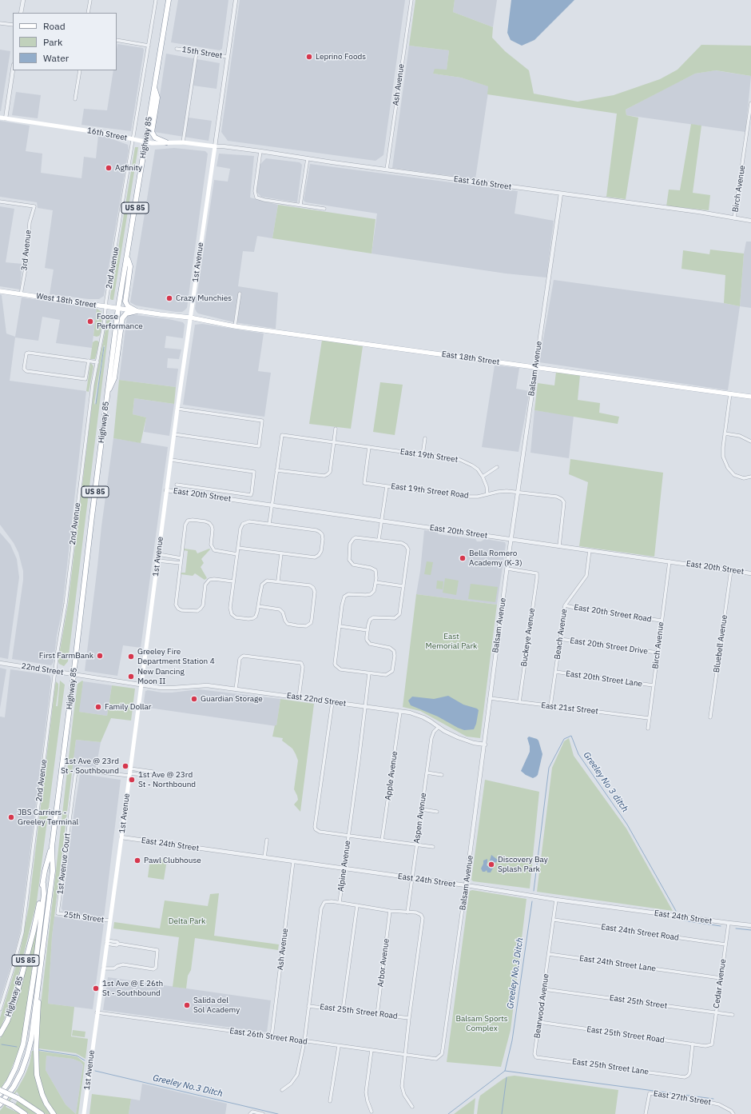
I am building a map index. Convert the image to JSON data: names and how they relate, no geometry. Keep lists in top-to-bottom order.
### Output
{
  "streets": {
    "highway": ["Highway 85", "US 85"],
    "main road": [
      "16th Street",
      "1st Avenue",
      "West 18th Street",
      "East 18th Street"
    ],
    "street": [
      "15th Street",
      "Ash Avenue",
      "East 16th Street",
      "Birch Avenue",
      "3rd Avenue",
      "2nd Avenue",
      "Balsam Avenue",
      "East 19th Street",
      "East 19th Street Road",
      "East 20th Street",
      "East 20th Street Road",
      "Beach Avenue",
      "Buckeye Avenue",
      "Bluebell Avenue",
      "East 20th Street Drive",
      "22nd Street",
      "East 20th Street Lane",
      "East 22nd Street",
      "East 21st Street",
      "Apple Avenue",
      "Aspen Avenue",
      "East 24th Street",
      "1st Avenue Court",
      "Alpine Avenue",
      "25th Street",
      "East 24th Street Road",
      "Arbor Avenue",
      "East 24th Street Lane",
      "Cedar Avenue",
      "East 25th Street",
      "Bearwood Avenue",
      "East 25th Street Road",
      "East 26th Street Road",
      "East 25th Street Lane",
      "East 27th Street"
    ]
  },
  "crossings": [
    ["15th Street", "1st Avenue"],
    ["Ash Avenue", "East 16th Street"],
    ["Ash Avenue", "East 24th Street"],
    ["Ash Avenue", "East 26th Street Road"],
    ["16th Street", "Highway 85"],
    ["16th Street", "East 16th Street"],
    ["16th Street", "1st Avenue"],
    ["16th Street", "2nd Avenue"],
    ["Highway 85", "US 85"],
    ["Highway 85", "West 18th Street"],
    ["Highway 85", "22nd Street"],
    ["East 16th Street", "Birch Avenue"],
    ["East 16th Street", "1st Avenue"],
    ["East 16th Street", "Balsam Avenue"],
    ["Birch Avenue", "East 20th Street"],
    ["Birch Avenue", "East 20th Street Road"],
    ["Birch Avenue", "East 20th Street Drive"],
    ["Birch Avenue", "East 20th Street Lane"],
    ["Birch Avenue", "East 21st Street"],
    ["3rd Avenue", "West 18th Street"],
    ["1st Avenue", "West 18th Street"],
    ["1st Avenue", "East 18th Street"],
    ["1st Avenue", "East 20th Street"],
    ["1st Avenue", "22nd Street"],
    ["1st Avenue", "East 22nd Street"],
    ["1st Avenue", "East 24th Street"],
    ["1st Avenue", "1st Avenue Court"],
    ["1st Avenue", "25th Street"],
    ["1st Avenue", "East 26th Street Road"],
    ["2nd Avenue", "West 18th Street"],
    ["2nd Avenue", "22nd Street"],
    ["West 18th Street", "East 18th Street"],
    ["East 18th Street", "Balsam Avenue"],
    ["Balsam Avenue", "East 19th Street Road"],
    ["Balsam Avenue", "East 20th Street"],
    ["Balsam Avenue", "Buckeye Avenue"],
    ["Balsam Avenue", "East 22nd Street"],
    ["Balsam Avenue", "East 21st Street"],
    ["Balsam Avenue", "East 24th Street"],
    ["Balsam Avenue", "East 26th Street Road"],
    ["East 19th Street", "East 19th Street Road"],
    ["East 20th Street", "Beach Avenue"],
    ["East 20th Street", "Bluebell Avenue"],
    ["East 20th Street Road", "Beach Avenue"],
    ["Beach Avenue", "East 20th Street Drive"],
    ["Beach Avenue", "East 20th Street Lane"],
    ["Beach Avenue", "East 21st Street"],
    ["Buckeye Avenue", "East 21st Street"],
    ["22nd Street", "East 22nd Street"],
    ["East 22nd Street", "Apple Avenue"],
    ["East 22nd Street", "Aspen Avenue"],
    ["East 22nd Street", "Alpine Avenue"],
    ["Aspen Avenue", "East 24th Street"],
    ["East 24th Street", "Alpine Avenue"],
    ["East 24th Street", "Cedar Avenue"],
    ["1st Avenue Court", "25th Street"],
    ["Alpine Avenue", "East 25th Street Road"],
    ["Alpine Avenue", "East 26th Street Road"],
    ["East 24th Street Road", "Cedar Avenue"],
    ["Arbor Avenue", "East 25th Street Road"],
    ["East 24th Street Lane", "Cedar Avenue"],
    ["East 24th Street Lane", "Bearwood Avenue"],
    ["Cedar Avenue", "East 25th Street"],
    ["Cedar Avenue", "East 25th Street Road"],
    ["East 25th Street", "Bearwood Avenue"],
    ["Bearwood Avenue", "East 25th Street Road"],
    ["Bearwood Avenue", "East 25th Street Lane"],
    ["East 25th Street Road", "East 25th Street Lane"]
  ],
  "water": ["Greeley No 3 ditch", "Greeley No.3 Ditch"],
  "parks": ["East Memorial Park", "Delta Park", "Balsam Sports Complex"],
  "places": [
    "Leprino Foods",
    "Agfinity",
    "Crazy Munchies",
    "Foose Performance",
    "Bella Romero Academy (K-3)",
    "First FarmBank",
    "Greeley Fire Department Station 4",
    "New Dancing Moon II",
    "Guardian Storage",
    "Family Dollar",
    "1st Ave @ 23rd St - Southbound",
    "1st Ave @ 23rd St - Northbound",
    "JBS Carriers - Greeley Terminal",
    "Pawl Clubhouse",
    "Discovery Bay Splash Park",
    "1st Ave @ E 26th St - Southbound",
    "Salida del Sol Academy"
  ],
  "legend": ["Road", "Park", "Water"]
}
